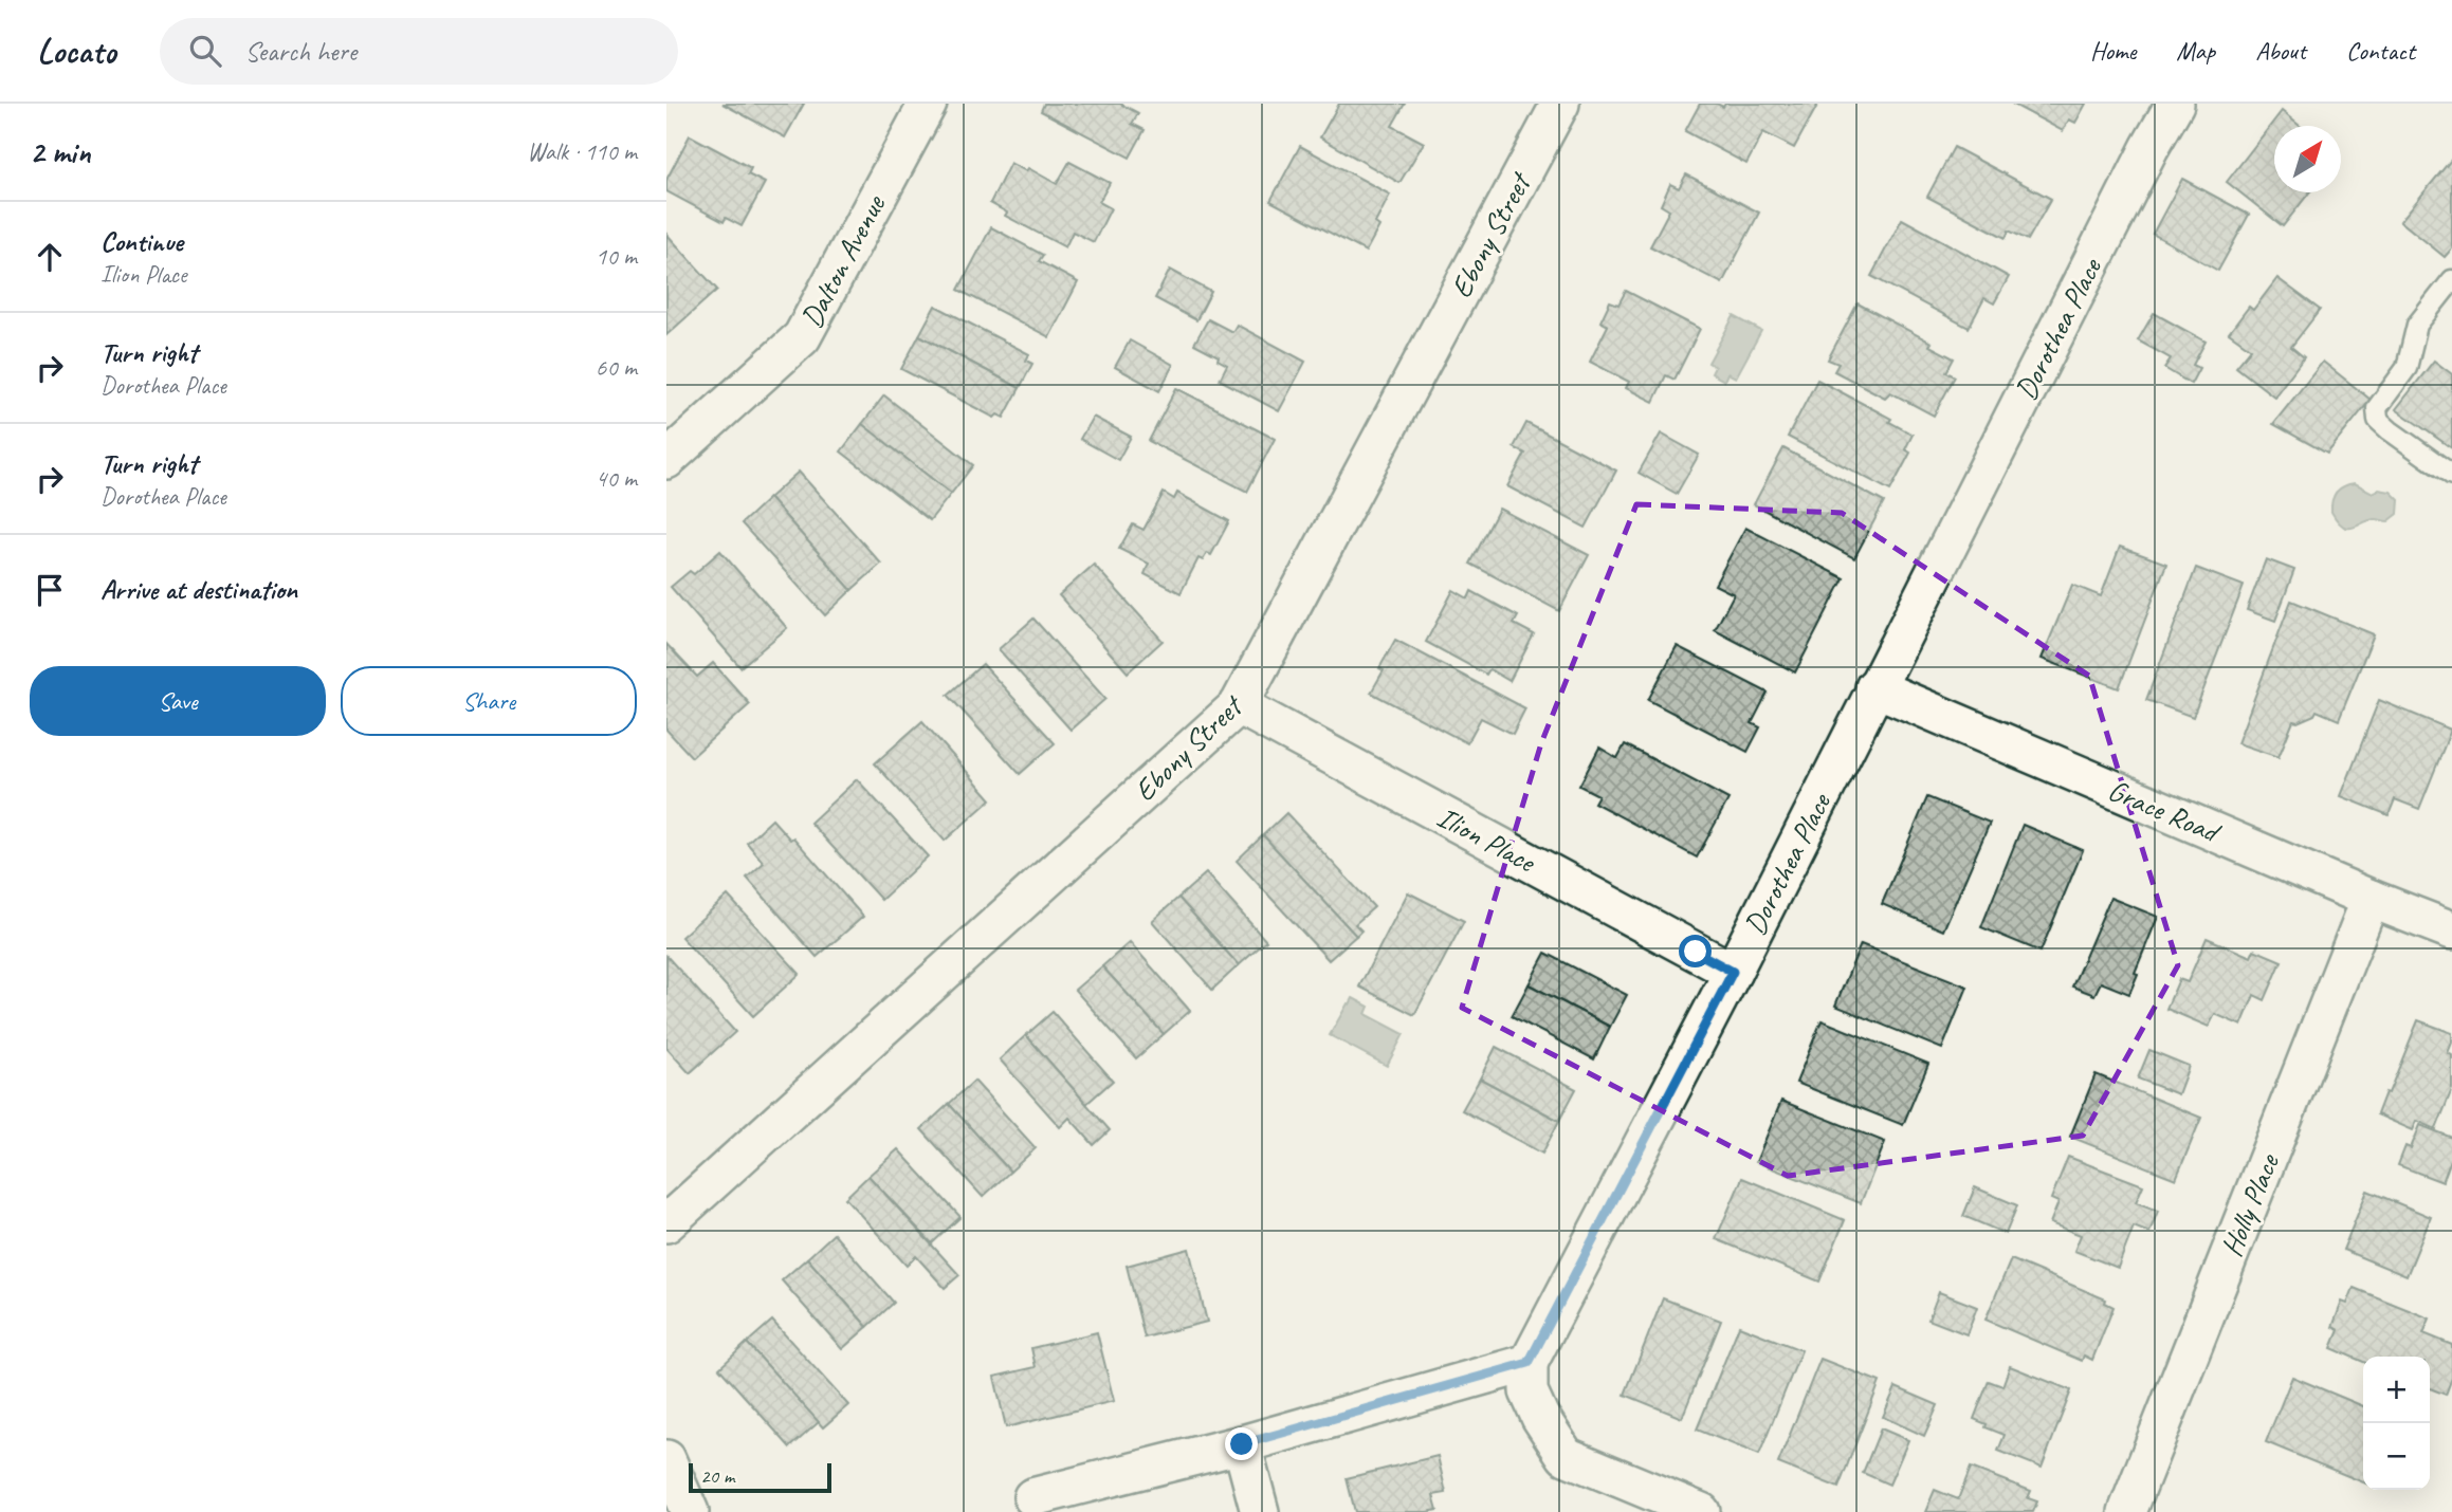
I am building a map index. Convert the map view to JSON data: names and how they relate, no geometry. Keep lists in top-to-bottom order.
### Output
{
  "streets": {
    "street": [
      "Ebony Street",
      "Dalton Avenue",
      "Dorothea Place",
      "Grace Road",
      "Ilion Place",
      "Holly Place"
    ]
  },
  "crossings": [
    ["Ebony Street", "Ilion Place"],
    ["Dorothea Place", "Grace Road"],
    ["Dorothea Place", "Ilion Place"],
    ["Grace Road", "Holly Place"]
  ],
  "scale_bar": "20 m",
  "north": "top right",
  "page": {
    "header": "Locato",
    "search": "Search here",
    "nav": [
      "Home",
      "Map",
      "About",
      "Contact"
    ],
    "heading": ["2 min", "Walk · 110 m"],
    "list": [
      ["Continue", "Ilion Place", "10 m"],
      ["Turn right", "Dorothea Place", "60 m"],
      ["Turn right", "Dorothea Place", "40 m"],
      "Arrive at destination"
    ],
    "buttons": ["Save", "Share"],
    "map_buttons": ["+", "−"],
    "scale": "20 m"
  }
}
